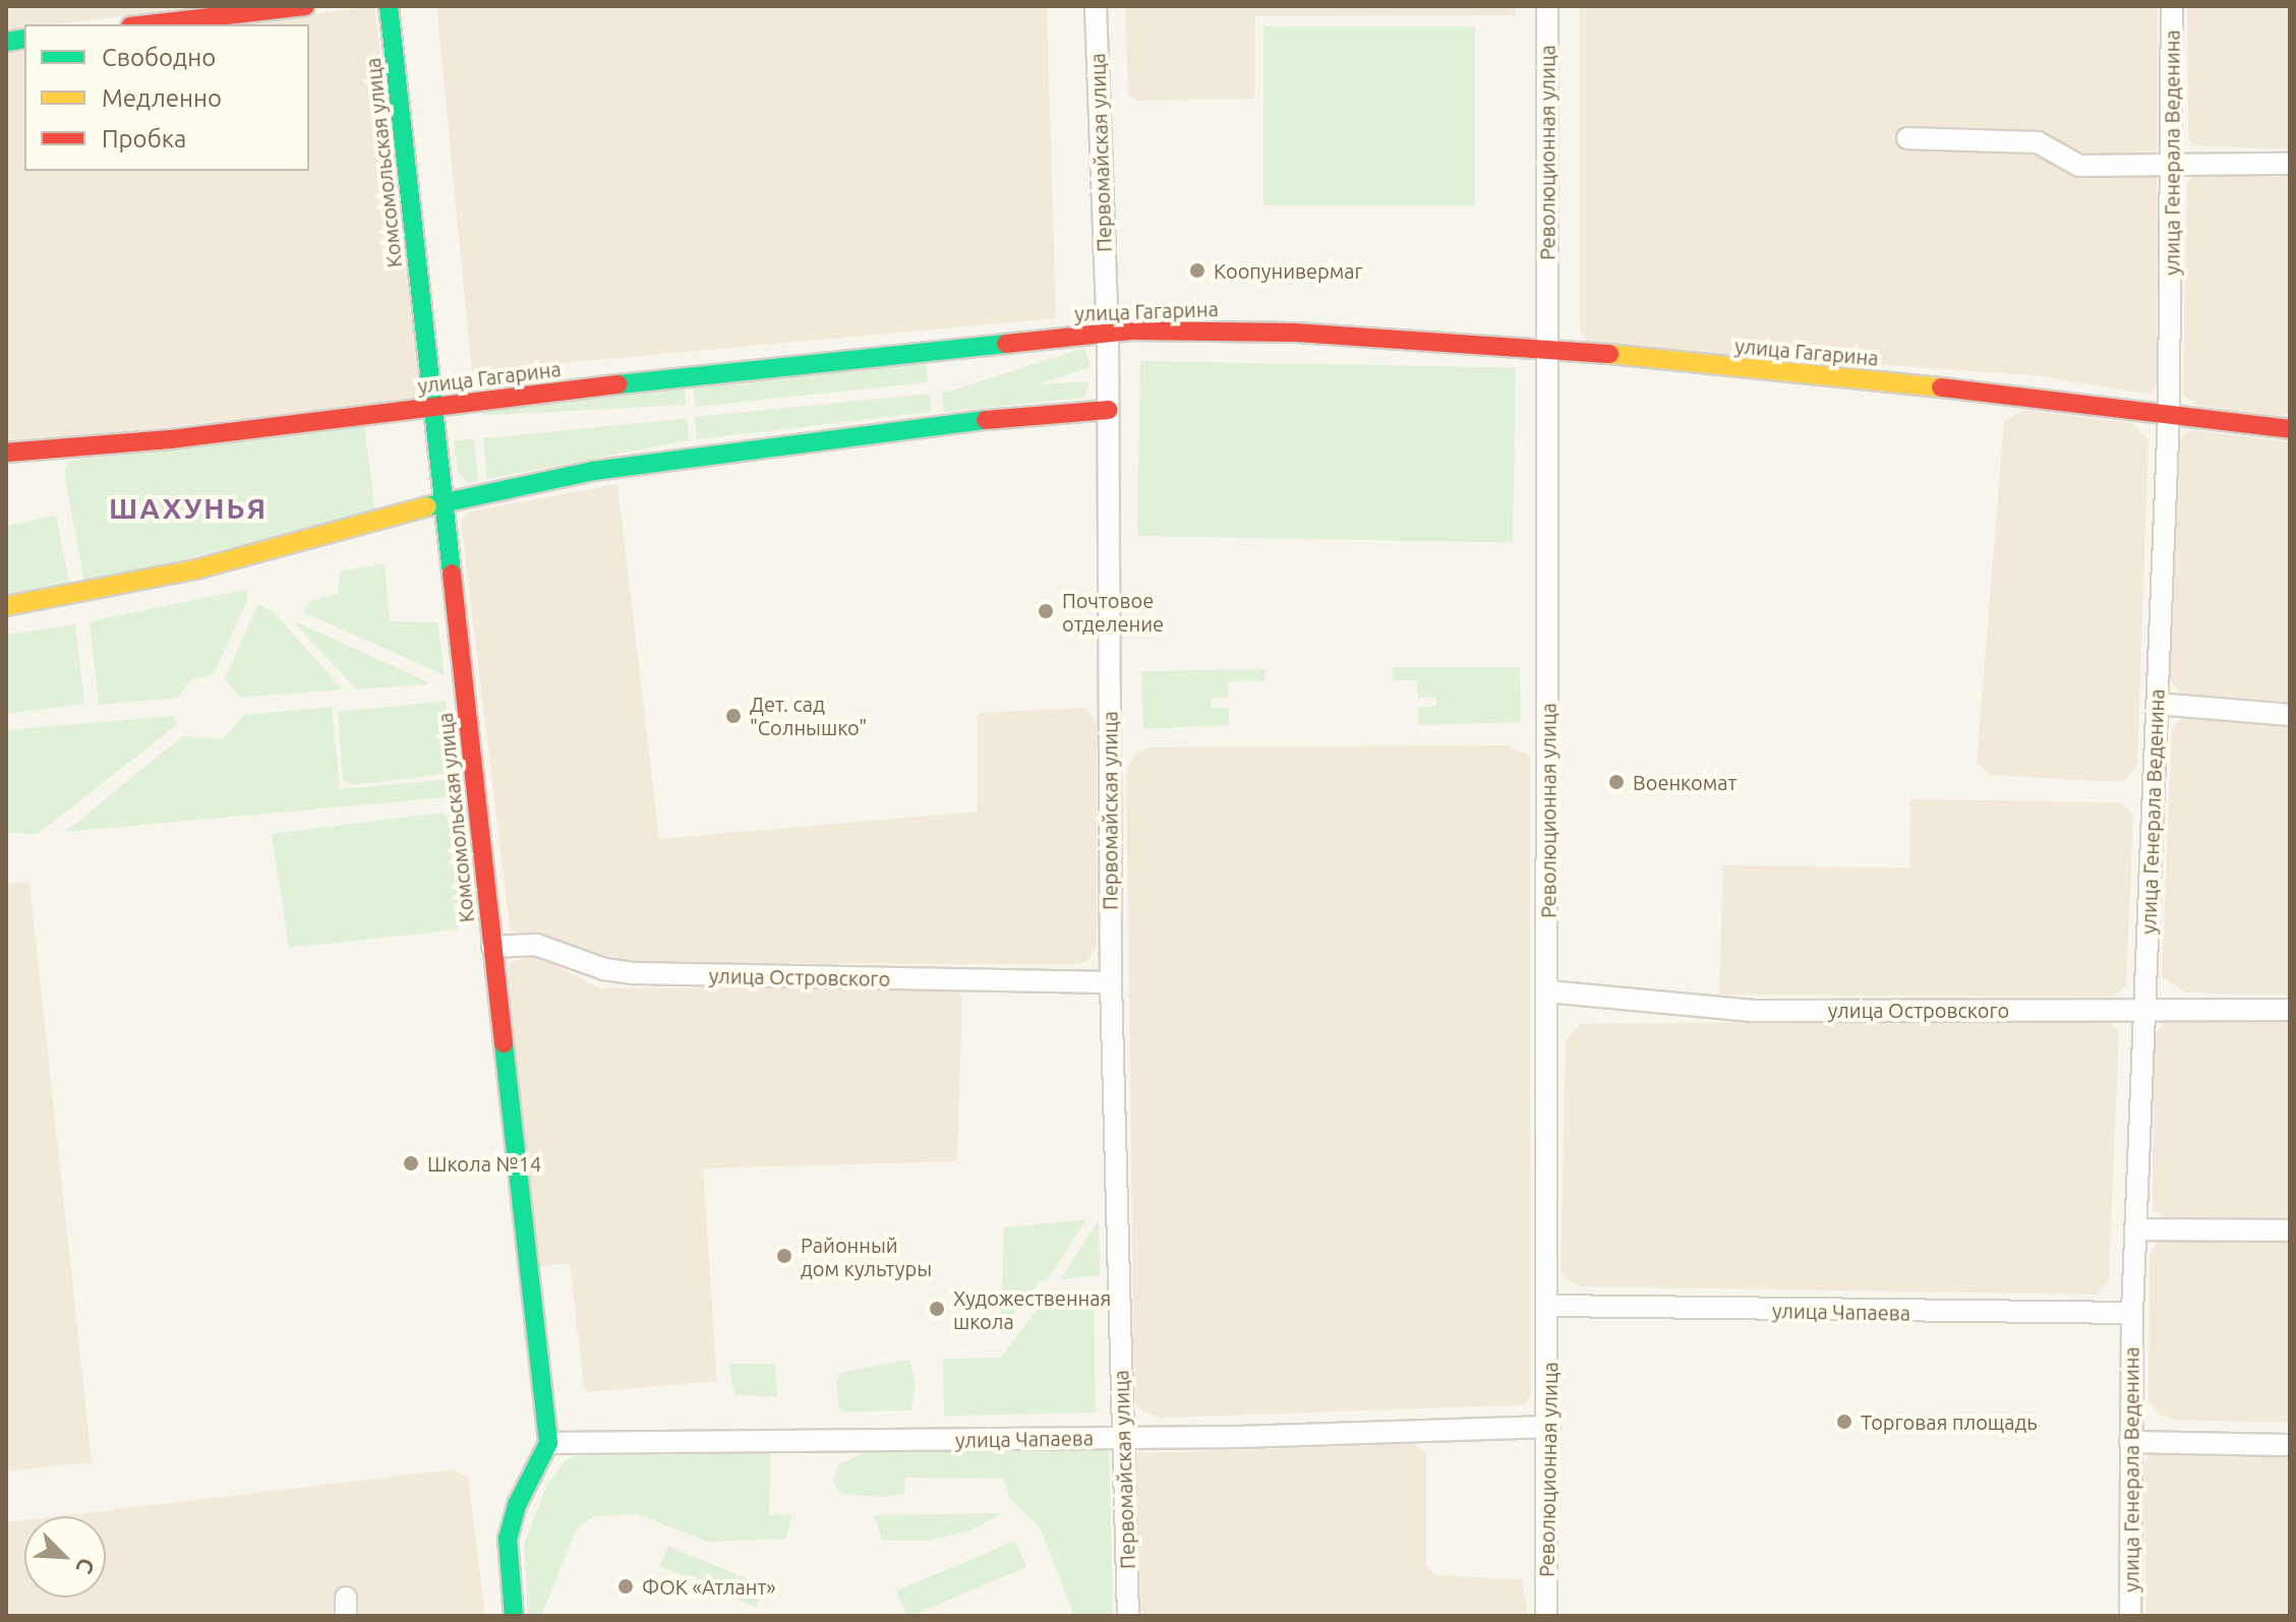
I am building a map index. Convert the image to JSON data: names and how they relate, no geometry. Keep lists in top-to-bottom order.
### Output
{
  "streets": {
    "street": [
      "Первомайская улица",
      "Революционная улица",
      "улица Генерала Веденина",
      "Комсомольская улица",
      "улица Гагарина",
      "улица Островского",
      "улица Чапаева"
    ]
  },
  "crossings": [
    ["Первомайская улица", "улица Гагарина"],
    ["Первомайская улица", "улица Островского"],
    ["Первомайская улица", "улица Чапаева"],
    ["Революционная улица", "улица Гагарина"],
    ["Революционная улица", "улица Островского"],
    ["Революционная улица", "улица Чапаева"],
    ["улица Генерала Веденина", "улица Гагарина"],
    ["улица Генерала Веденина", "улица Островского"],
    ["улица Генерала Веденина", "улица Чапаева"],
    ["Комсомольская улица", "улица Гагарина"],
    ["Комсомольская улица", "улица Островского"],
    ["Комсомольская улица", "улица Чапаева"]
  ],
  "districts": ["ШАХУНЬЯ"],
  "places": [
    "Коопунивермаг",
    "Почтовое отделение",
    "Дет. сад \"Солнышко\"",
    "Военкомат",
    "Школа №14",
    "Районный дом культуры",
    "Художественная школа",
    "Торговая площадь",
    "ФОК «Атлант»"
  ],
  "legend": ["Свободно", "Медленно", "Пробка"],
  "north": "bottom right"
}
